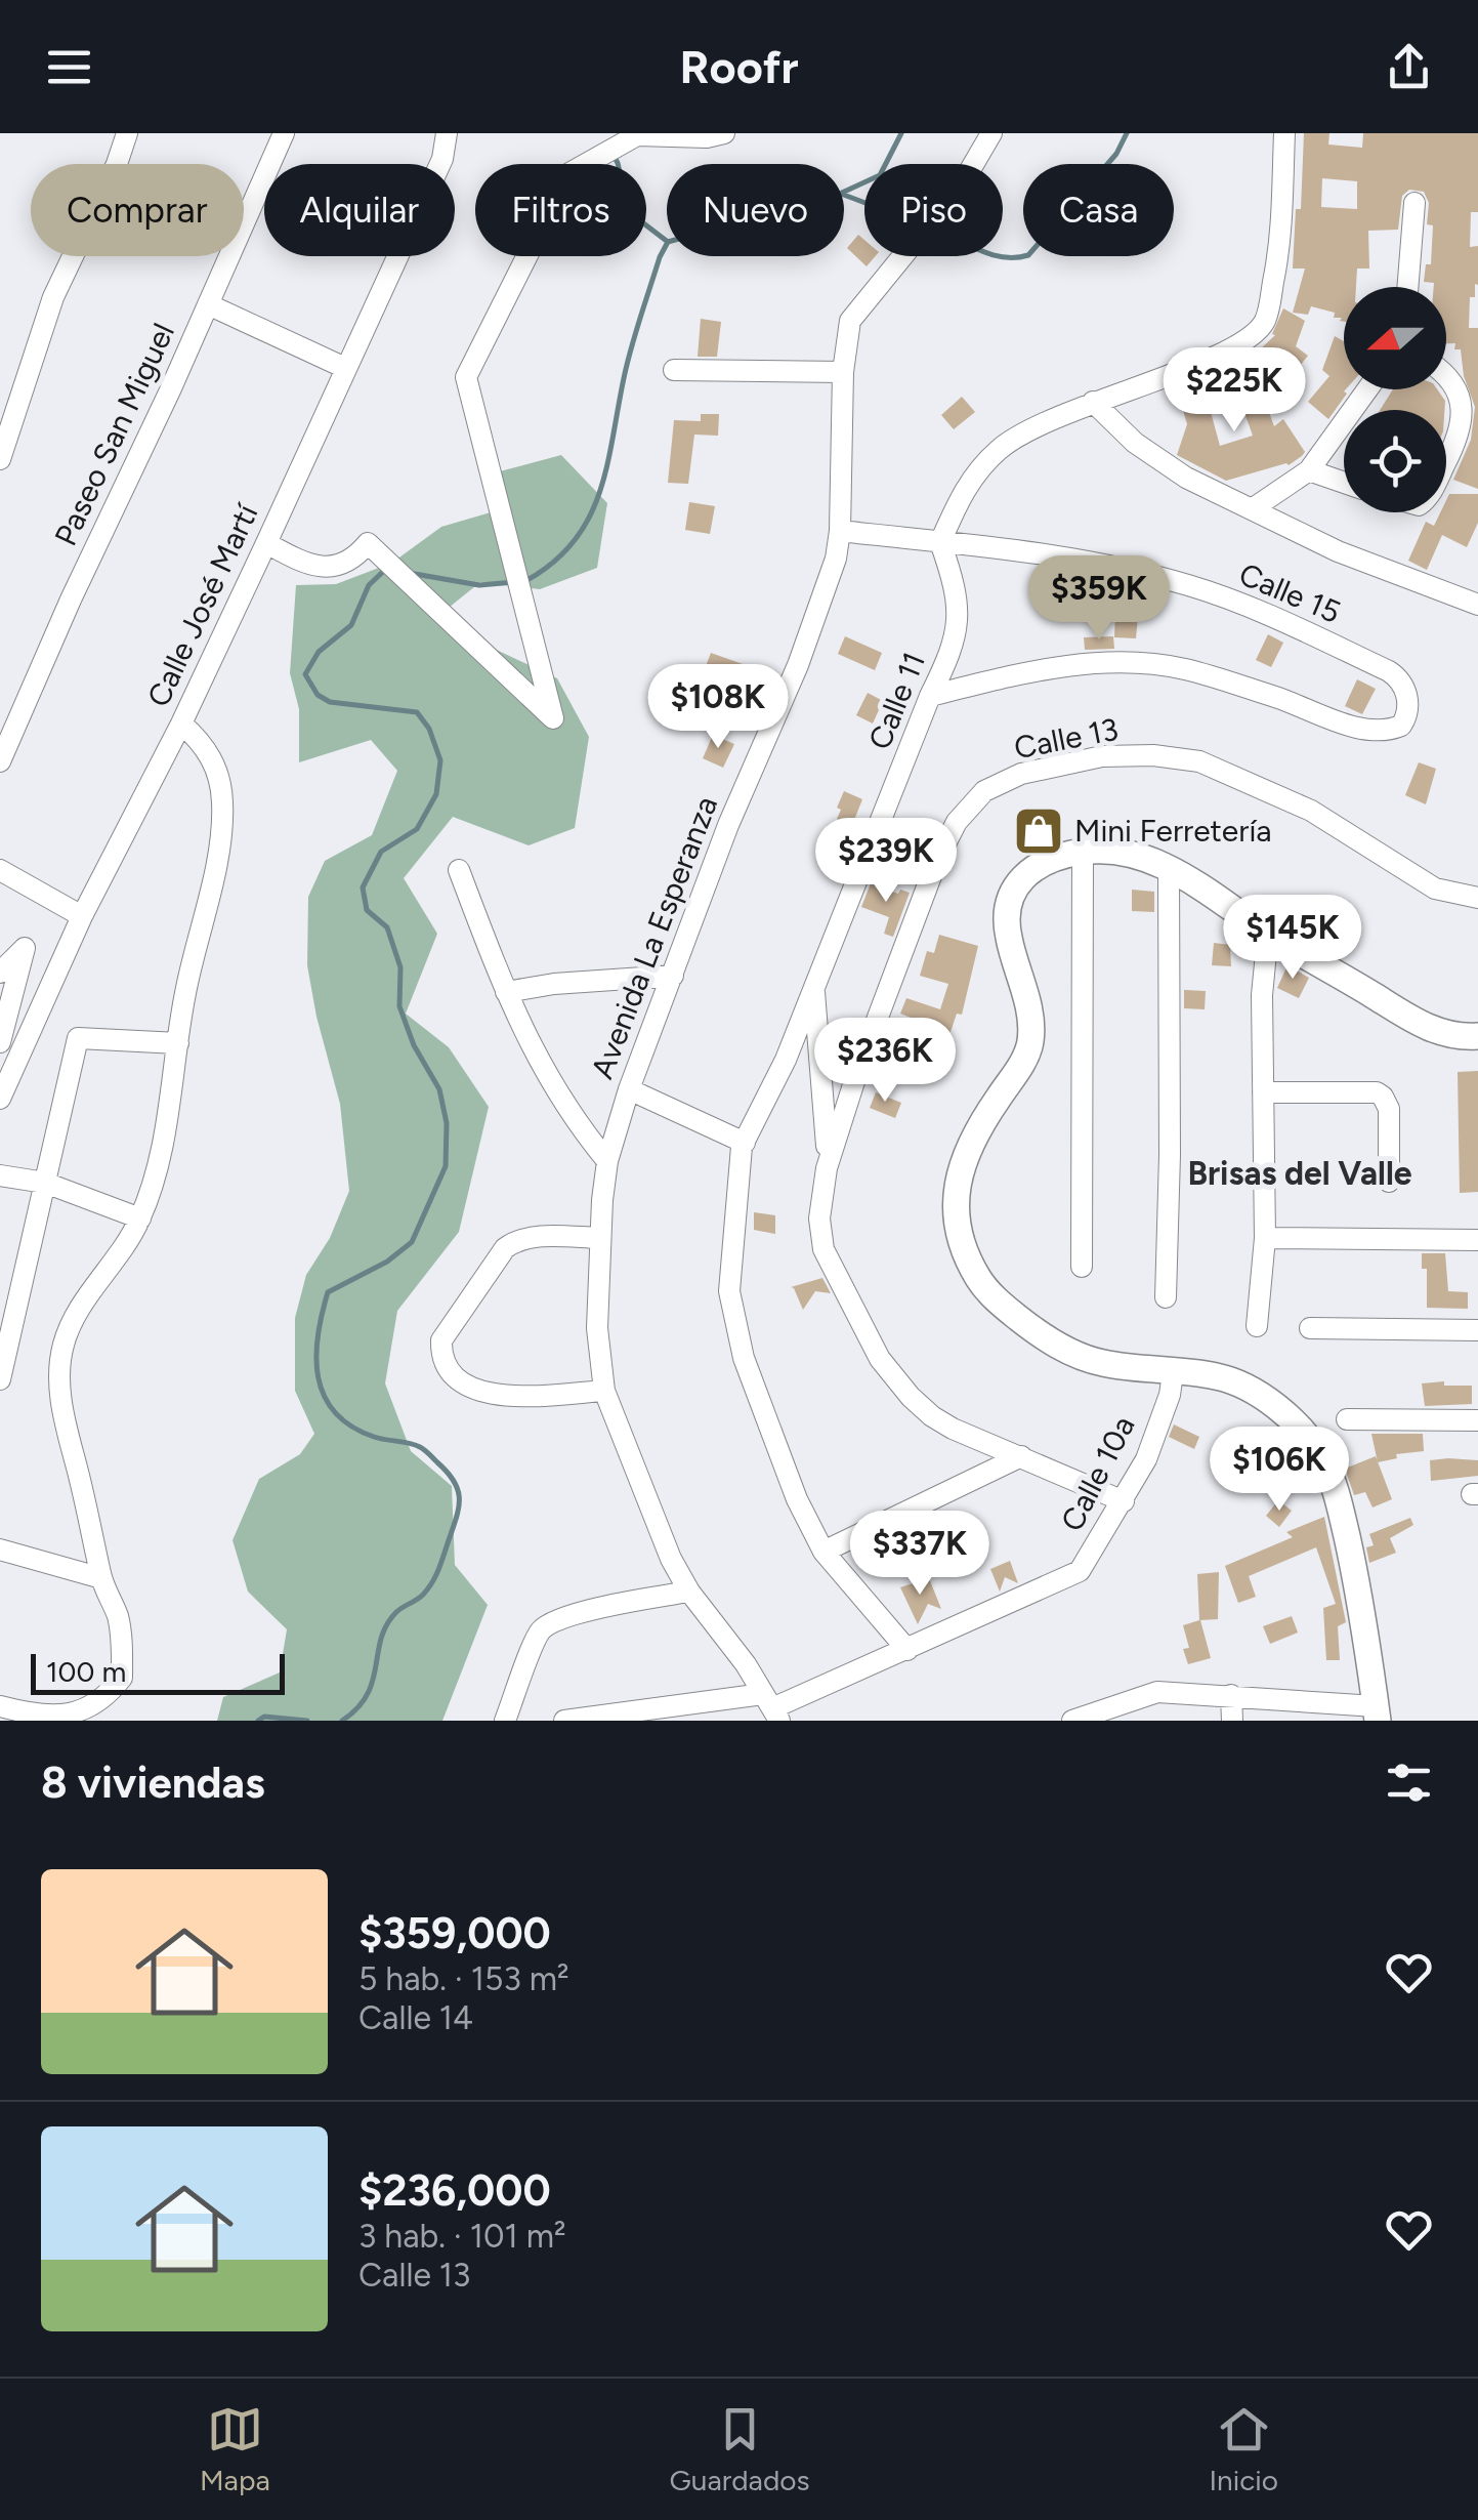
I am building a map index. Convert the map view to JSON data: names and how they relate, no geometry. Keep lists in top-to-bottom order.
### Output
{
  "streets": {
    "street": [
      "Paseo San Miguel",
      "Calle 15",
      "Calle José Martí",
      "Calle 11",
      "Calle 13",
      "Avenida La Esperanza",
      "Calle 10a"
    ]
  },
  "crossings": [
    ["Calle 15", "Calle 11"],
    ["Calle 15", "Avenida La Esperanza"],
    ["Calle 11", "Calle 10a"],
    ["Calle 13", "Calle 10a"],
    ["Avenida La Esperanza", "Calle 10a"]
  ],
  "districts": ["Brisas del Valle"],
  "places": {
    "shop": ["Mini Ferretería"]
  },
  "scale_bar": "100 m",
  "north": "left",
  "page": {
    "header": "Roofr",
    "chip": [
      "Comprar",
      "Alquilar",
      "Filtros",
      "Nuevo",
      "Piso",
      "Casa"
    ],
    "price": [
      "$225K",
      "$359K",
      "$108K",
      "$239K",
      "$145K",
      "$236K",
      "$106K",
      "$337K"
    ],
    "scale": "100 m",
    "heading": "8 viviendas",
    "list": [
      {
        "name": "$359,000",
        "note": "5 hab. · 153 m² · Calle 14"
      },
      {
        "name": "$236,000",
        "note": "3 hab. · 101 m² · Calle 13"
      }
    ],
    "tabs": ["Mapa", "Guardados", "Inicio"]
  }
}
